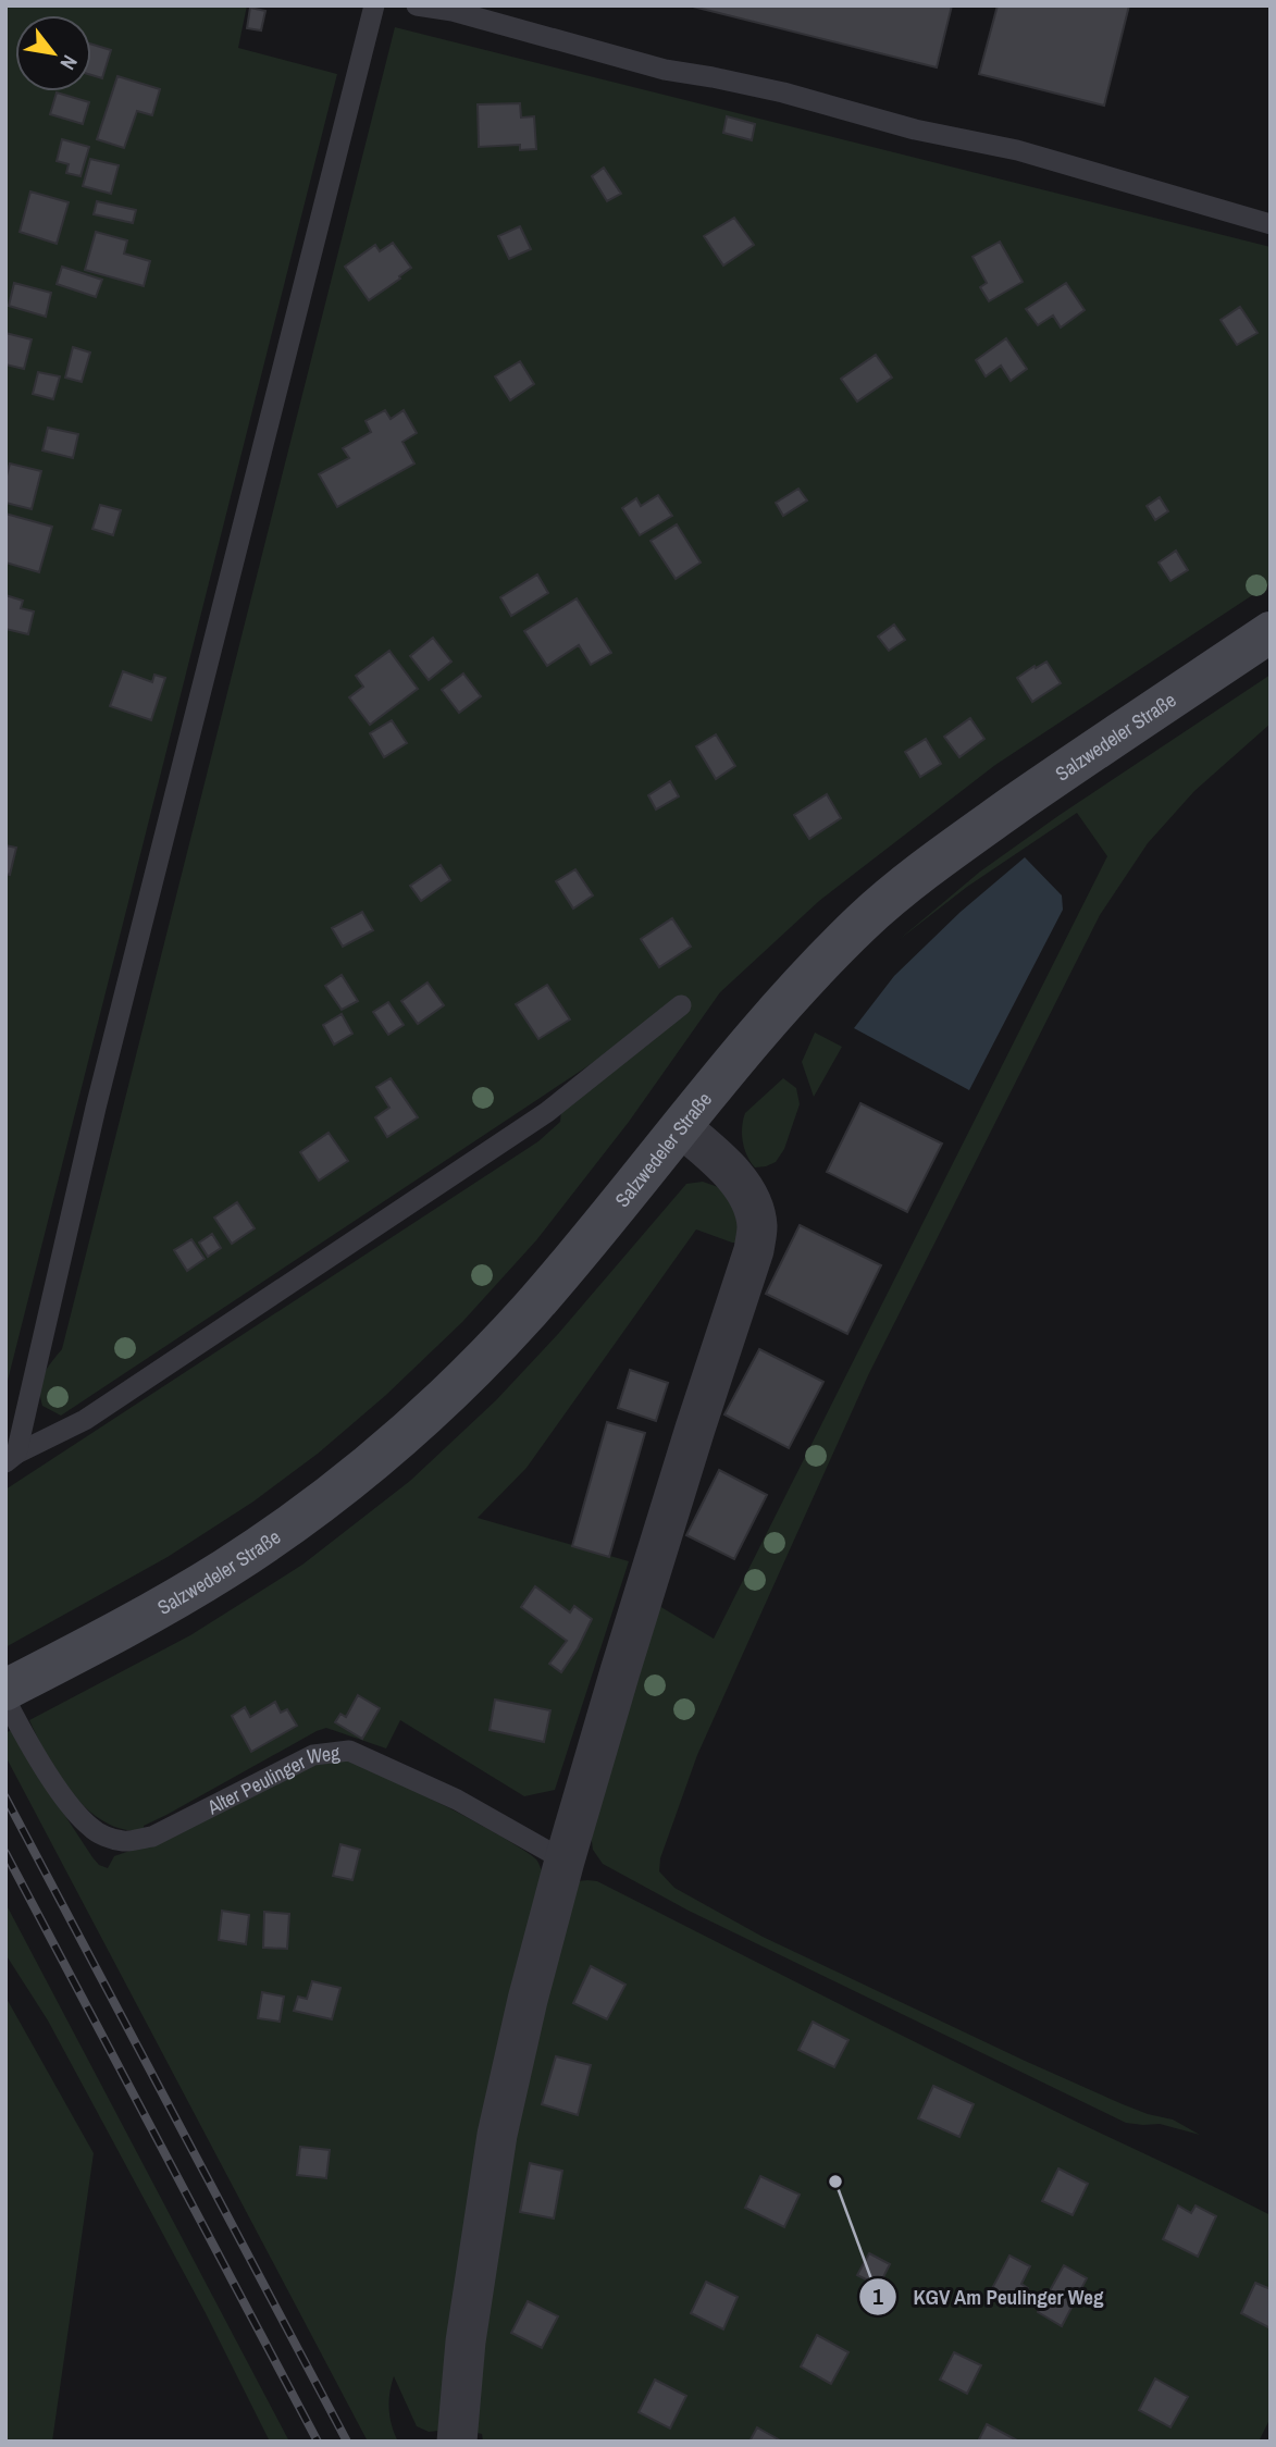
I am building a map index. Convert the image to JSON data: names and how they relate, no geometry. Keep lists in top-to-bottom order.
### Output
{
  "streets": {
    "main road": ["Salzwedeler Straße"],
    "lane": ["Alter Peulinger Weg"]
  },
  "crossings": [
    ["Salzwedeler Straße", "Alter Peulinger Weg"]
  ],
  "places": ["KGV Am Peulinger Weg"],
  "north": "bottom right"
}
